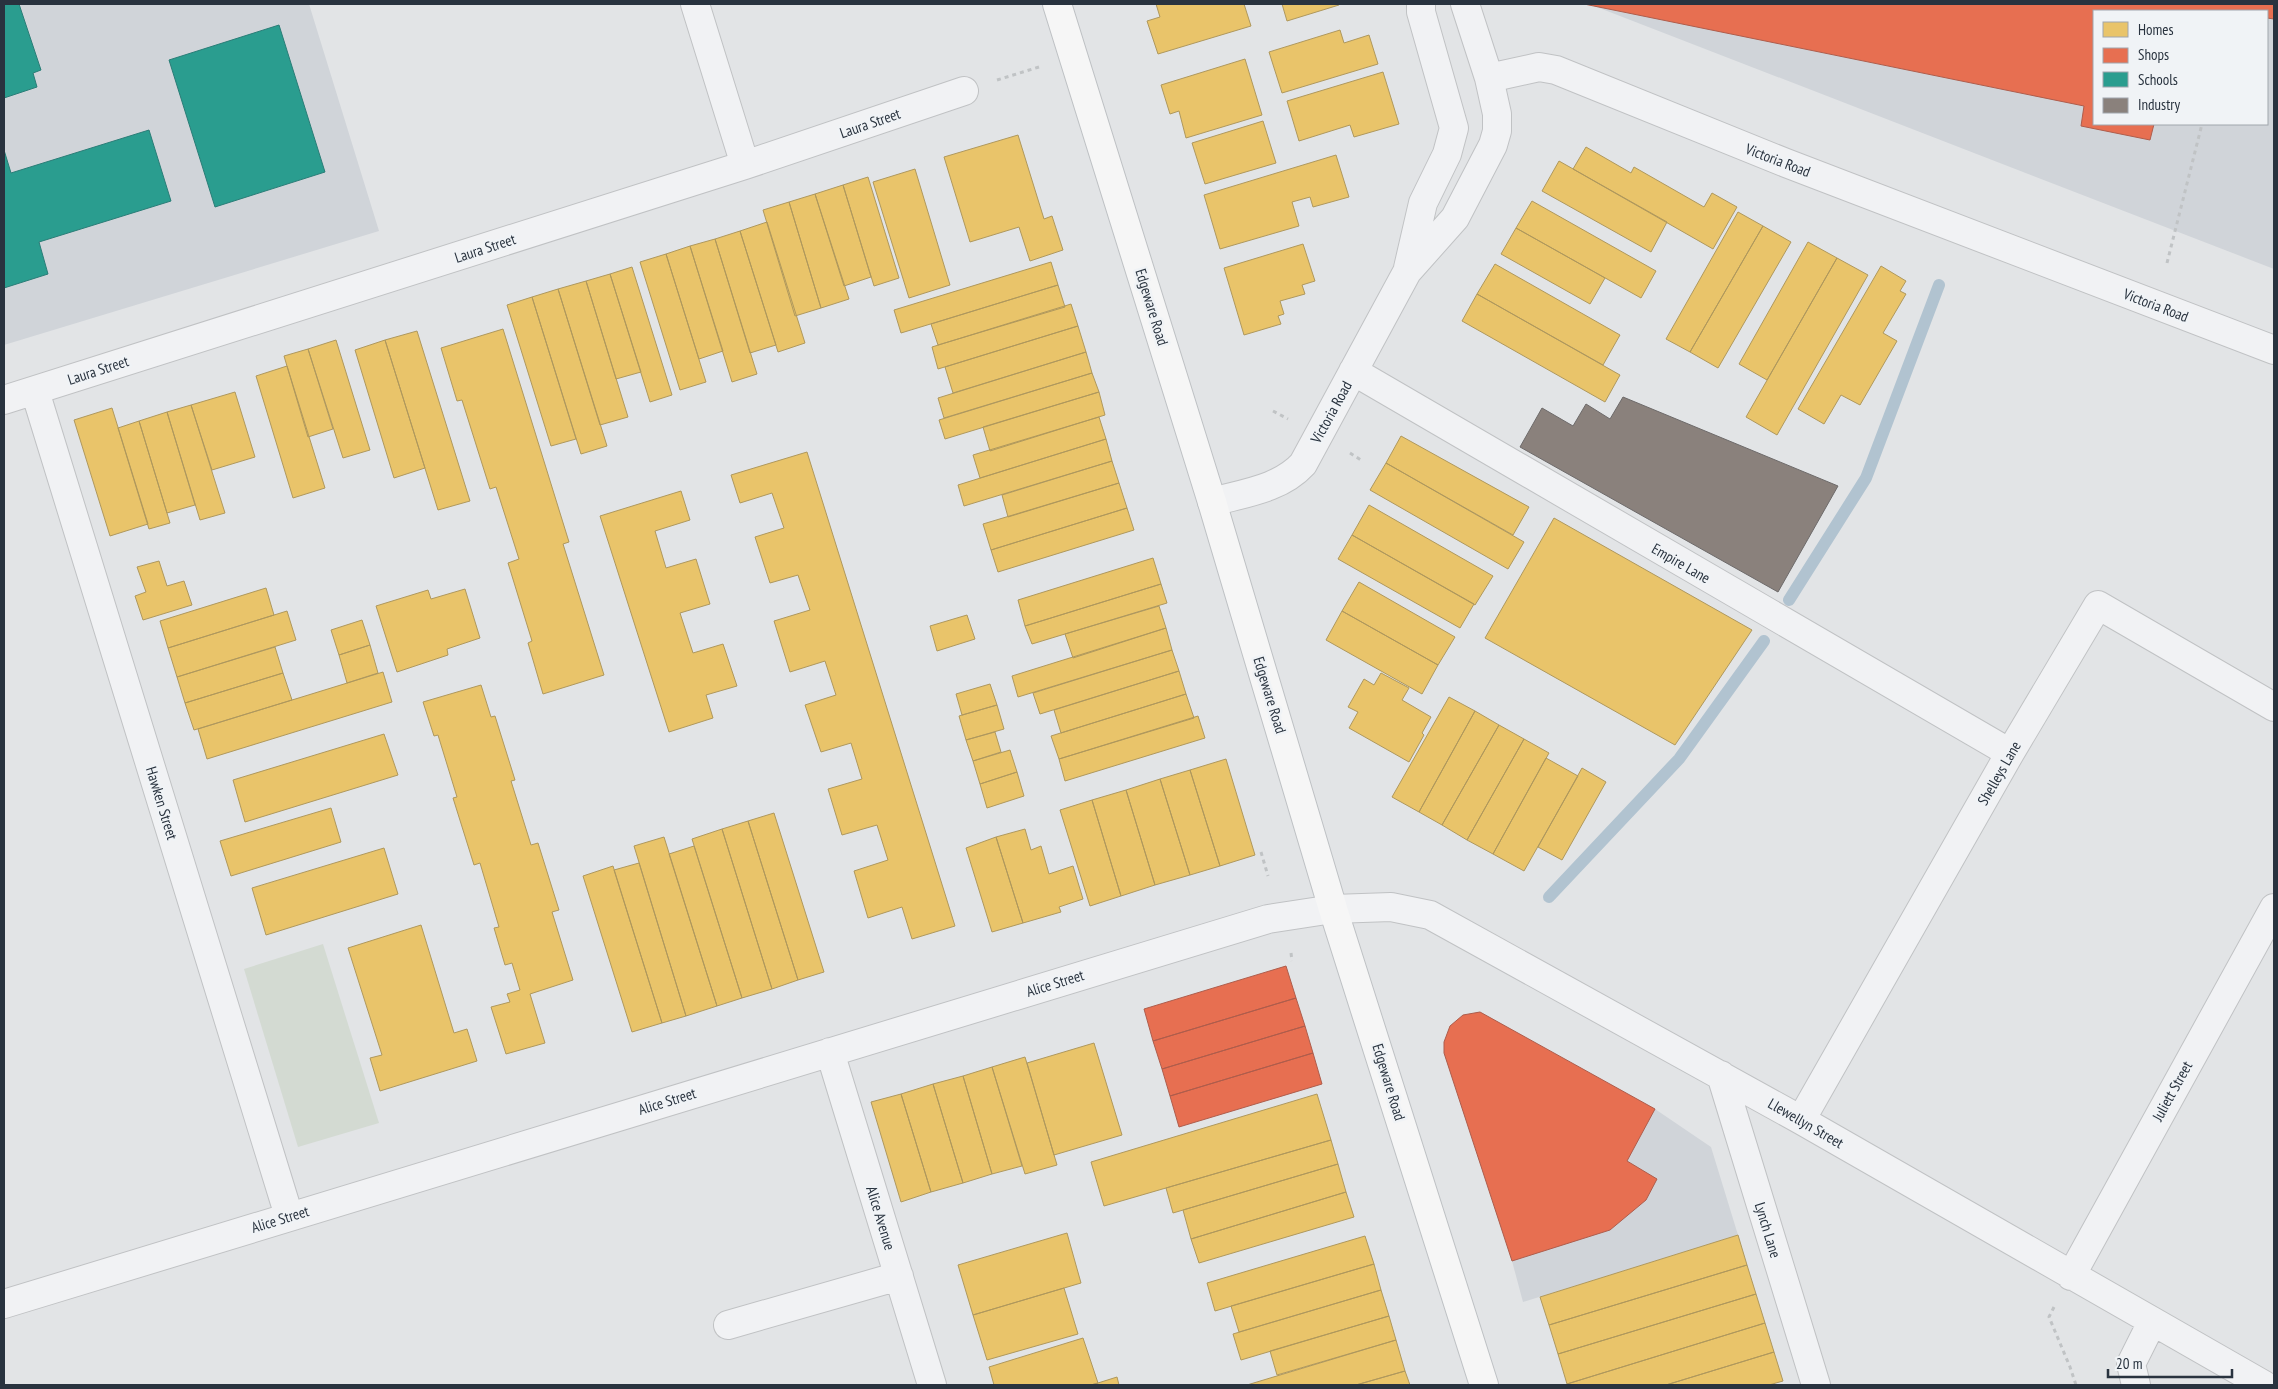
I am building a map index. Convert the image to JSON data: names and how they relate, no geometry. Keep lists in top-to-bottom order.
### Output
{
  "streets": {
    "main road": ["Edgeware Road"],
    "street": [
      "Laura Street",
      "Victoria Road",
      "Empire Lane",
      "Shelleys Lane",
      "Hawken Street",
      "Alice Street",
      "Juliett Street",
      "Llewellyn Street",
      "Alice Avenue",
      "Lynch Lane"
    ]
  },
  "crossings": [
    ["Laura Street", "Hawken Street"],
    ["Victoria Road", "Edgeware Road"],
    ["Victoria Road", "Empire Lane"],
    ["Edgeware Road", "Alice Street"],
    ["Edgeware Road", "Llewellyn Street"],
    ["Empire Lane", "Shelleys Lane"],
    ["Shelleys Lane", "Llewellyn Street"],
    ["Hawken Street", "Alice Street"],
    ["Alice Street", "Llewellyn Street"],
    ["Alice Street", "Alice Avenue"],
    ["Juliett Street", "Llewellyn Street"],
    ["Llewellyn Street", "Lynch Lane"]
  ],
  "legend": [
    "Homes",
    "Shops",
    "Schools",
    "Industry"
  ],
  "scale_bar": "20 m"
}
